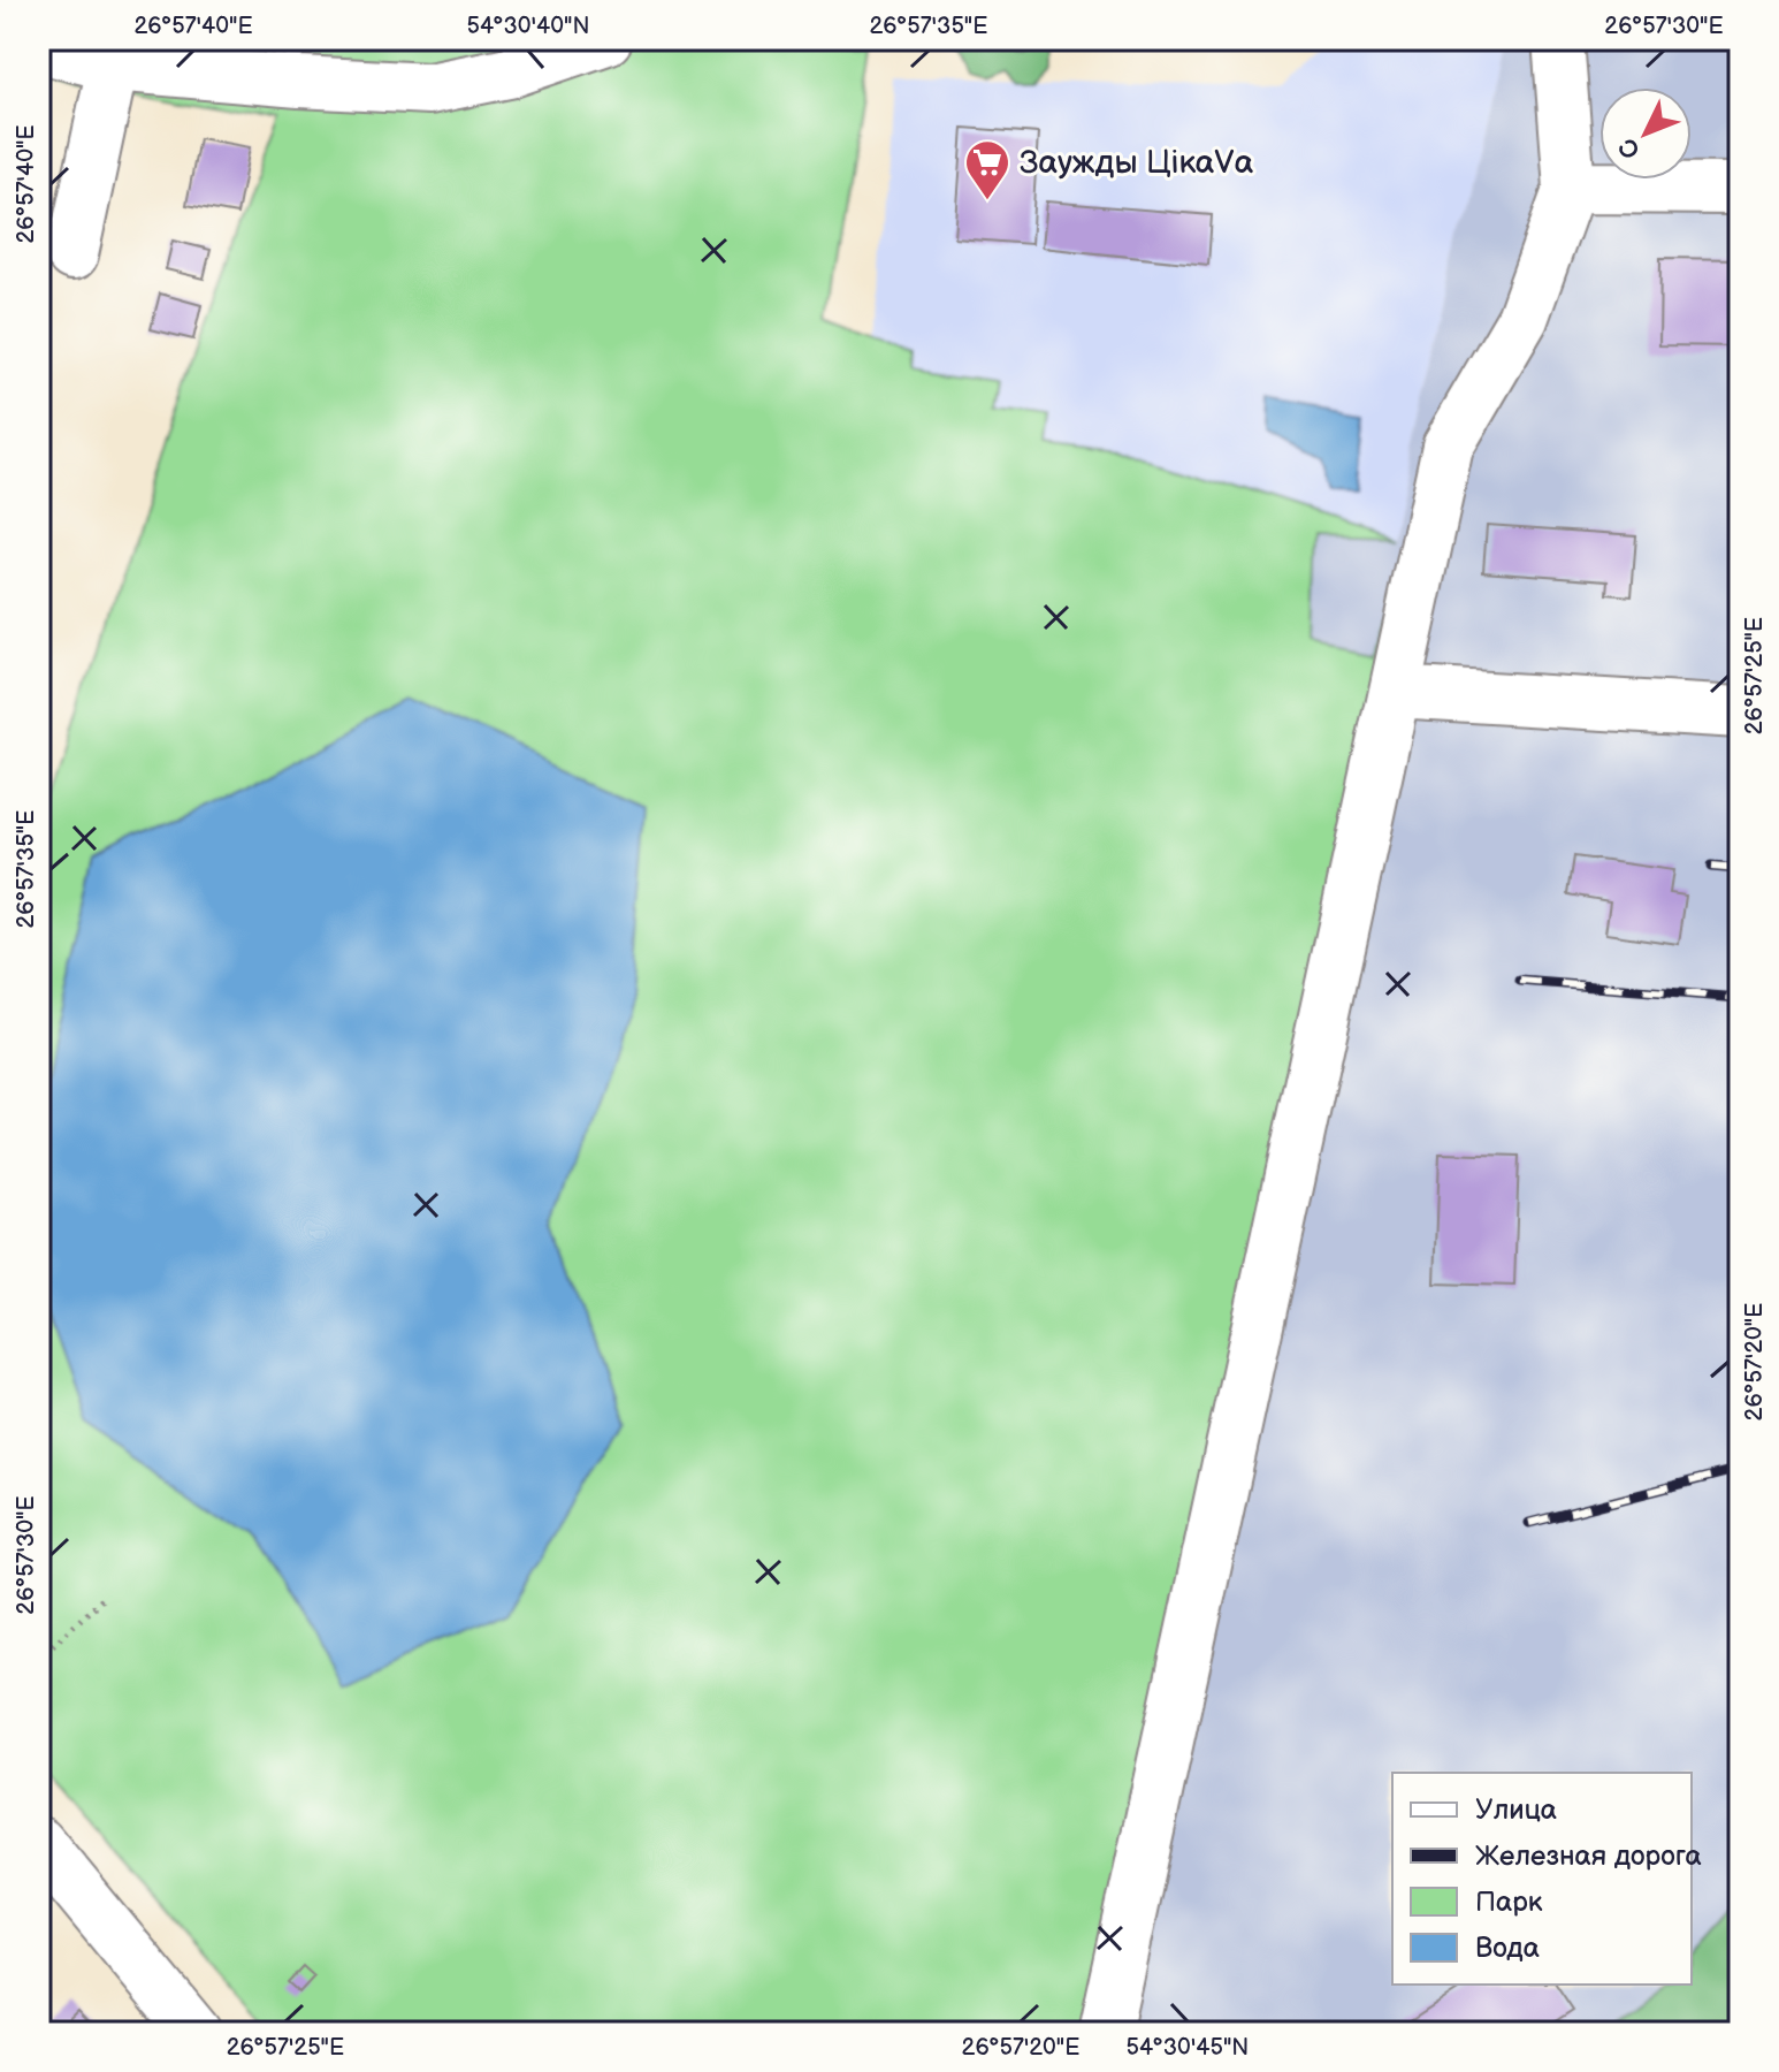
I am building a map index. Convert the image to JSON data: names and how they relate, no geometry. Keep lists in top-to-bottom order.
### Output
{
  "places": {
    "supermarket": ["Заужды ЦікаVа"]
  },
  "legend": [
    "Улица",
    "Железная дорога",
    "Парк",
    "Вода"
  ],
  "north": "bottom left",
  "coordinates": [
    "26°57'40\"E",
    "54°30'40\"N",
    "26°57'35\"E",
    "26°57'30\"E",
    "26°57'25\"E",
    "26°57'20\"E",
    "54°30'45\"N"
  ]
}
